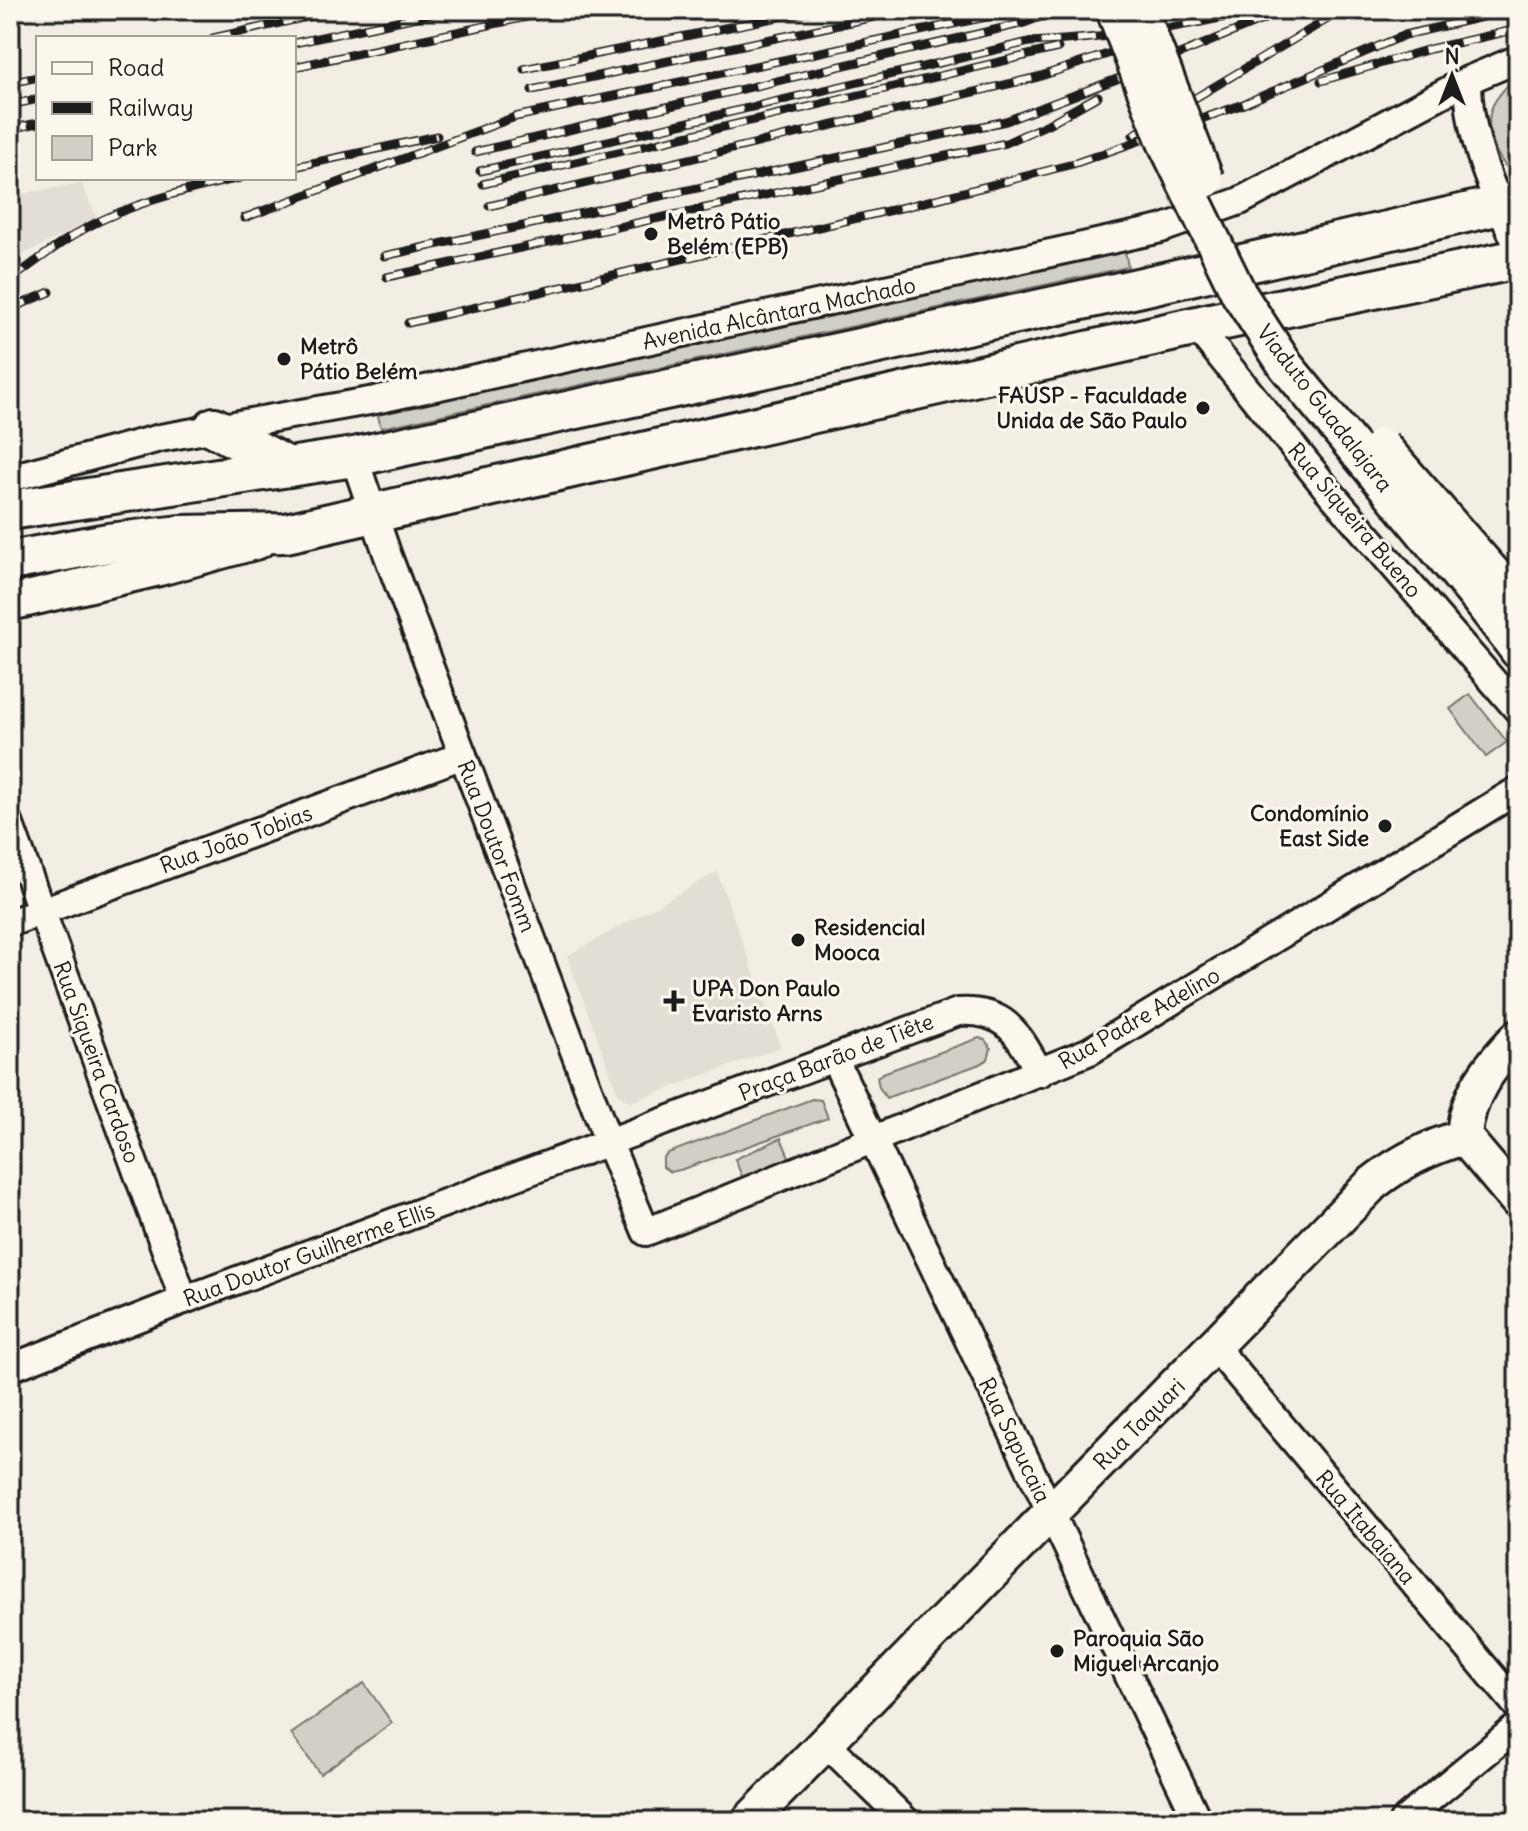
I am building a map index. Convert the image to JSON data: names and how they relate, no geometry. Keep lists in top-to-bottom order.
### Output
{
  "streets": {
    "main road": ["Viaduto Guadalajara", "Rua Taquari"],
    "street": [
      "Avenida Alcântara Machado",
      "Rua Siqueira Bueno",
      "Rua João Tobias",
      "Rua Doutor Fomm",
      "Rua Padre Adelino",
      "Praça Barão de Tiête",
      "Rua Siqueira Cardoso",
      "Rua Doutor Guilherme Ellis",
      "Rua Sapucaia",
      "Rua Itabaiana"
    ]
  },
  "crossings": [
    ["Rua João Tobias", "Rua Doutor Fomm"],
    ["Rua João Tobias", "Rua Siqueira Cardoso"],
    ["Rua Doutor Fomm", "Rua Padre Adelino"],
    ["Rua Doutor Fomm", "Praça Barão de Tiête"],
    ["Rua Doutor Fomm", "Rua Doutor Guilherme Ellis"],
    ["Rua Padre Adelino", "Praça Barão de Tiête"],
    ["Rua Padre Adelino", "Rua Sapucaia"],
    ["Praça Barão de Tiête", "Rua Doutor Guilherme Ellis"],
    ["Praça Barão de Tiête", "Rua Sapucaia"],
    ["Rua Siqueira Cardoso", "Rua Doutor Guilherme Ellis"],
    ["Rua Taquari", "Rua Sapucaia"],
    ["Rua Taquari", "Rua Itabaiana"]
  ],
  "places": {
    "other": [
      "Metrô Pátio Belém (EPB)",
      "Metrô Pátio Belém",
      "FAUSP - Faculdade Unida de São Paulo",
      "Condomínio East Side",
      "Residencial Mooca",
      "Paroquia São Miguel Arcanjo"
    ],
    "health": ["UPA Don Paulo Evaristo Arns"]
  },
  "legend": ["Road", "Railway", "Park"],
  "north": "top"
}
